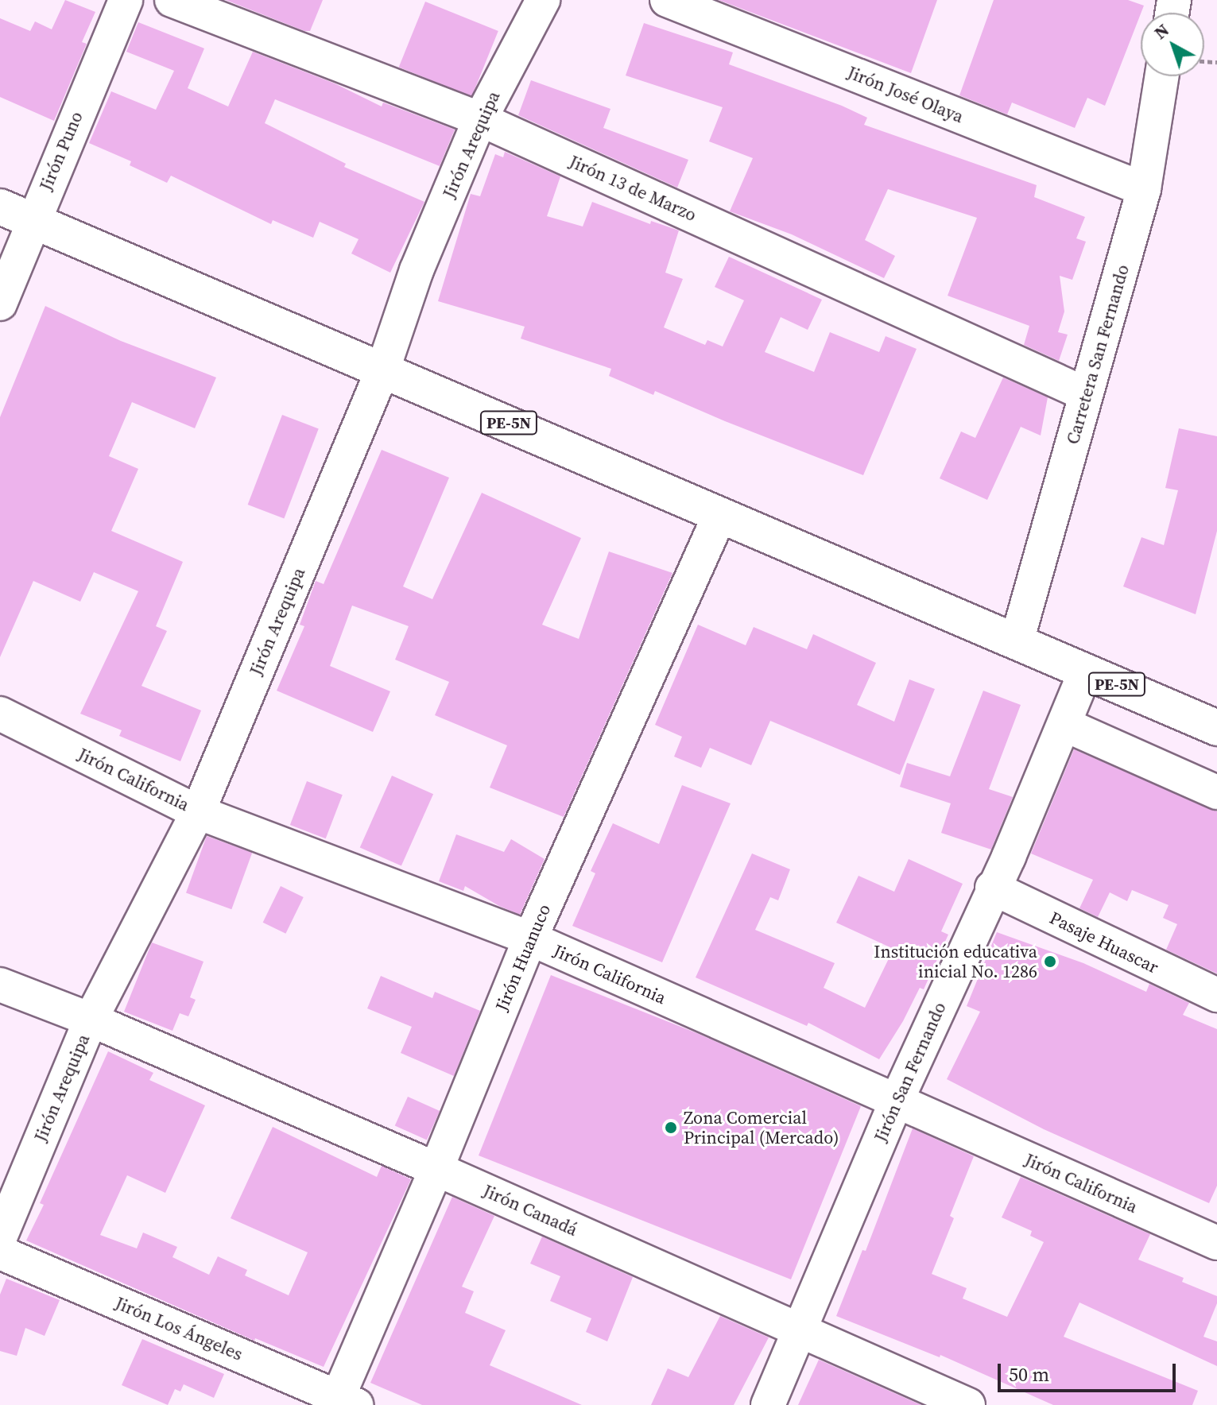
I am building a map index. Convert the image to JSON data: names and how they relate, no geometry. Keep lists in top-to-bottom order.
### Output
{
  "streets": {
    "highway": ["PE-5N"],
    "street": [
      "Jirón José Olaya",
      "Jirón Arequipa",
      "Jirón Puno",
      "Jirón 13 de Marzo",
      "Carretera San Fernando",
      "Jirón California",
      "Pasaje Huascar",
      "Jirón Huanuco",
      "Jirón San Fernando",
      "Jirón Canadá",
      "Jirón Los Ángeles"
    ]
  },
  "crossings": [
    ["Jirón José Olaya", "Carretera San Fernando"],
    ["Jirón Arequipa", "Jirón 13 de Marzo"],
    ["Jirón Arequipa", "PE-5N"],
    ["Jirón Arequipa", "Jirón California"],
    ["Jirón Arequipa", "Jirón Canadá"],
    ["Jirón Puno", "PE-5N"],
    ["Jirón 13 de Marzo", "Carretera San Fernando"],
    ["Carretera San Fernando", "PE-5N"],
    ["PE-5N", "Jirón Huanuco"],
    ["PE-5N", "Jirón San Fernando"],
    ["Jirón California", "Jirón Huanuco"],
    ["Jirón California", "Jirón San Fernando"],
    ["Pasaje Huascar", "Jirón San Fernando"],
    ["Jirón Huanuco", "Jirón Canadá"],
    ["Jirón Huanuco", "Jirón Los Ángeles"],
    ["Jirón San Fernando", "Jirón Canadá"]
  ],
  "places": ["Institución educativa inicial No. 1286", "Zona Comercial Principal (Mercado)"],
  "scale_bar": "50 m",
  "north": "top left"
}
